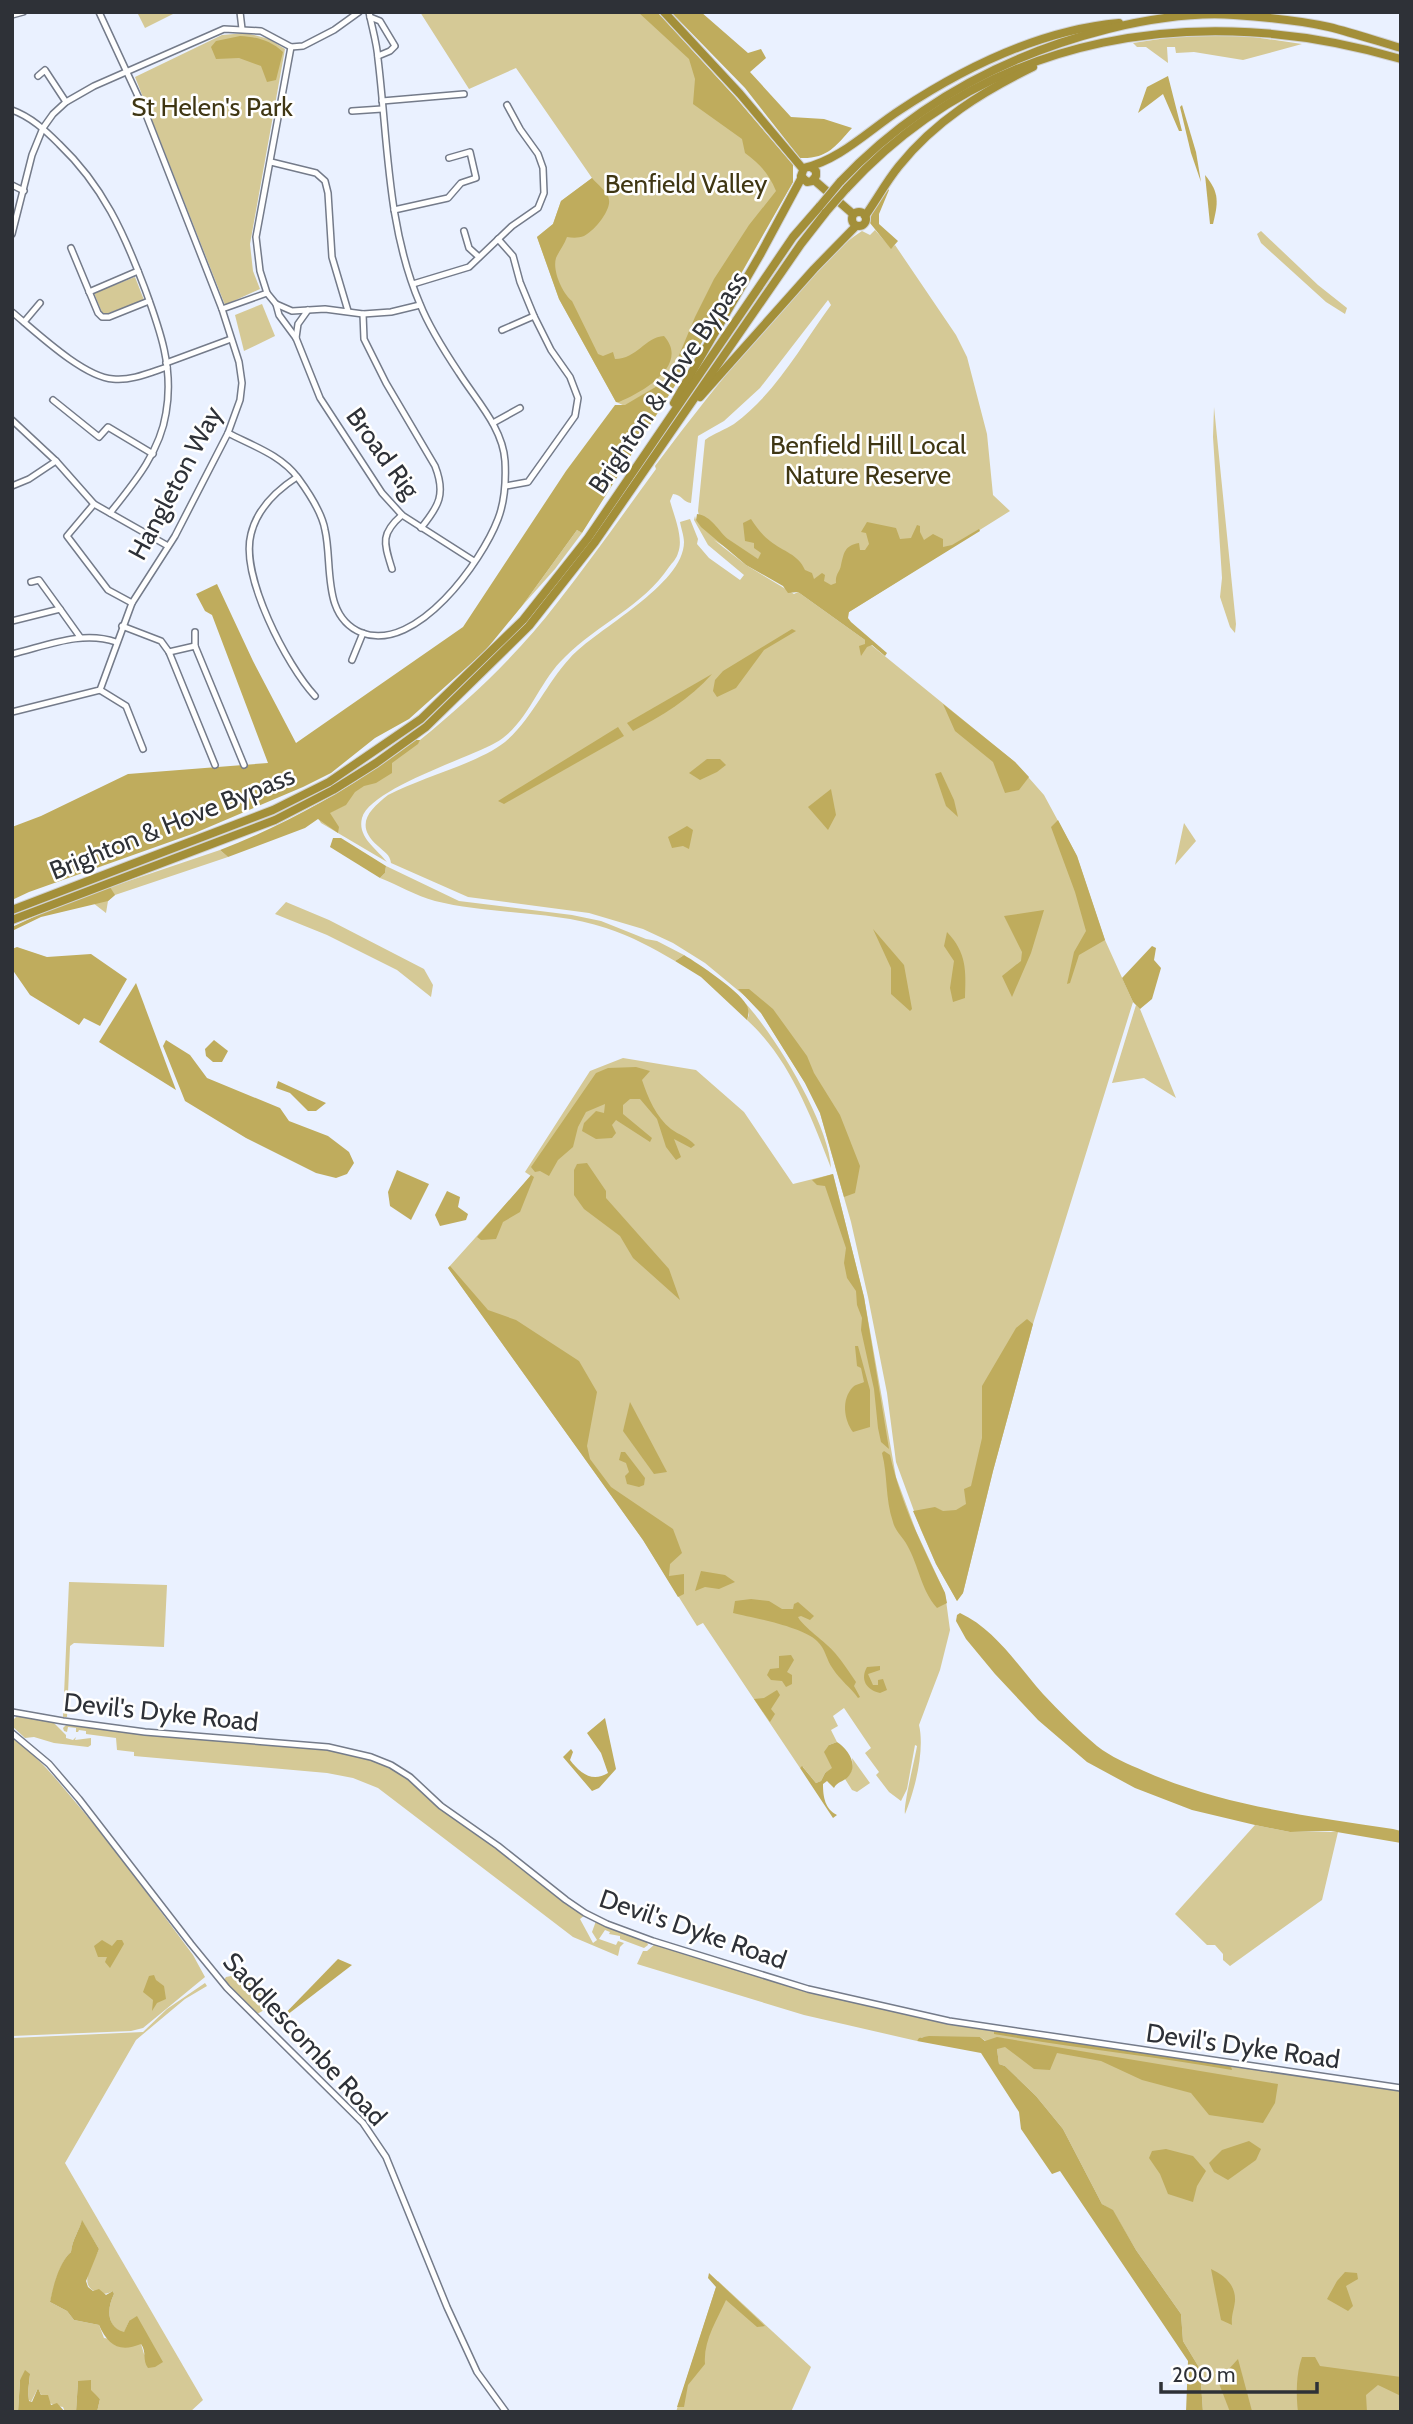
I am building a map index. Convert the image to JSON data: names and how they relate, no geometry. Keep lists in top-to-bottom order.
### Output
{
  "streets": {
    "highway": ["Brighton & Hove Bypass"],
    "street": [
      "Broad Rig",
      "Hangleton Way",
      "Devil's Dyke Road",
      "Saddlescombe Road"
    ]
  },
  "parks": ["St Helen's Park", "Benfield Valley", "Benfield Hill Local Nature Reserve"],
  "scale_bar": "200 m"
}
